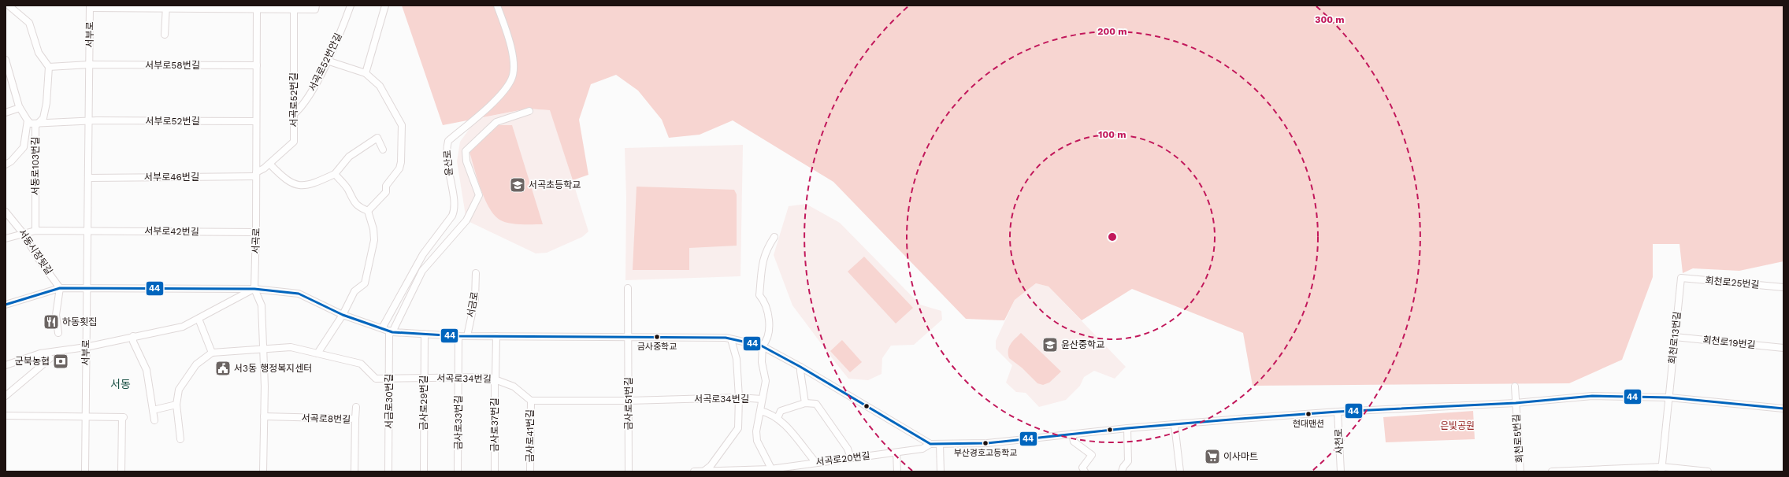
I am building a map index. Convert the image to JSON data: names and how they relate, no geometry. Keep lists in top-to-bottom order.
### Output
{
  "streets": {
    "street": [
      "서부로",
      "서곡로52번안길",
      "서부로58번길",
      "서곡로52번길",
      "서부로52번길",
      "윤산로",
      "서동로103번길",
      "서부로46번길",
      "서부로42번길",
      "서곡로",
      "서동시장뒷길",
      "회천로25번길",
      "서금로",
      "회천로13번길",
      "회천로19번길",
      "서곡로34번길",
      "서금로30번길",
      "금사로29번길",
      "금사로51번길",
      "서곡로8번길",
      "금사로33번길",
      "금사로37번길",
      "금사로41번길",
      "회천로5번길",
      "사천로",
      "서곡로20번길"
    ]
  },
  "crossings": [
    ["서부로", "서부로58번길"],
    ["서부로", "서부로52번길"],
    ["서부로", "서부로46번길"],
    ["서부로", "서부로42번길"],
    ["서곡로52번안길", "서곡로52번길"],
    ["서부로58번길", "서곡로"],
    ["서곡로52번길", "서부로46번길"],
    ["서곡로52번길", "서곡로"],
    ["서부로52번길", "서곡로"],
    ["서부로46번길", "서곡로"],
    ["서부로42번길", "서곡로"],
    ["서곡로", "서곡로34번길"],
    ["서곡로", "서곡로8번길"],
    ["회천로25번길", "회천로13번길"],
    ["회천로13번길", "회천로19번길"],
    ["서곡로34번길", "서금로30번길"],
    ["서곡로34번길", "금사로29번길"],
    ["서곡로34번길", "금사로51번길"],
    ["서곡로34번길", "금사로33번길"],
    ["서곡로34번길", "금사로37번길"],
    ["서곡로34번길", "금사로41번길"]
  ],
  "districts": ["서동"],
  "parks": ["은빛공원"],
  "places": {
    "school or university": ["서곡초등학교", "윤산중학교"],
    "restaurant": ["하동횟집"],
    "other": ["금사중학교", "현대맨션", "부산경호고등학교"],
    "bank": ["군북농협"],
    "public building": ["서3동 행정복지센터"],
    "supermarket": ["이사마트"]
  },
  "lines": ["transit line 44"],
  "rings": ["300 m", "200 m", "100 m"]
}
